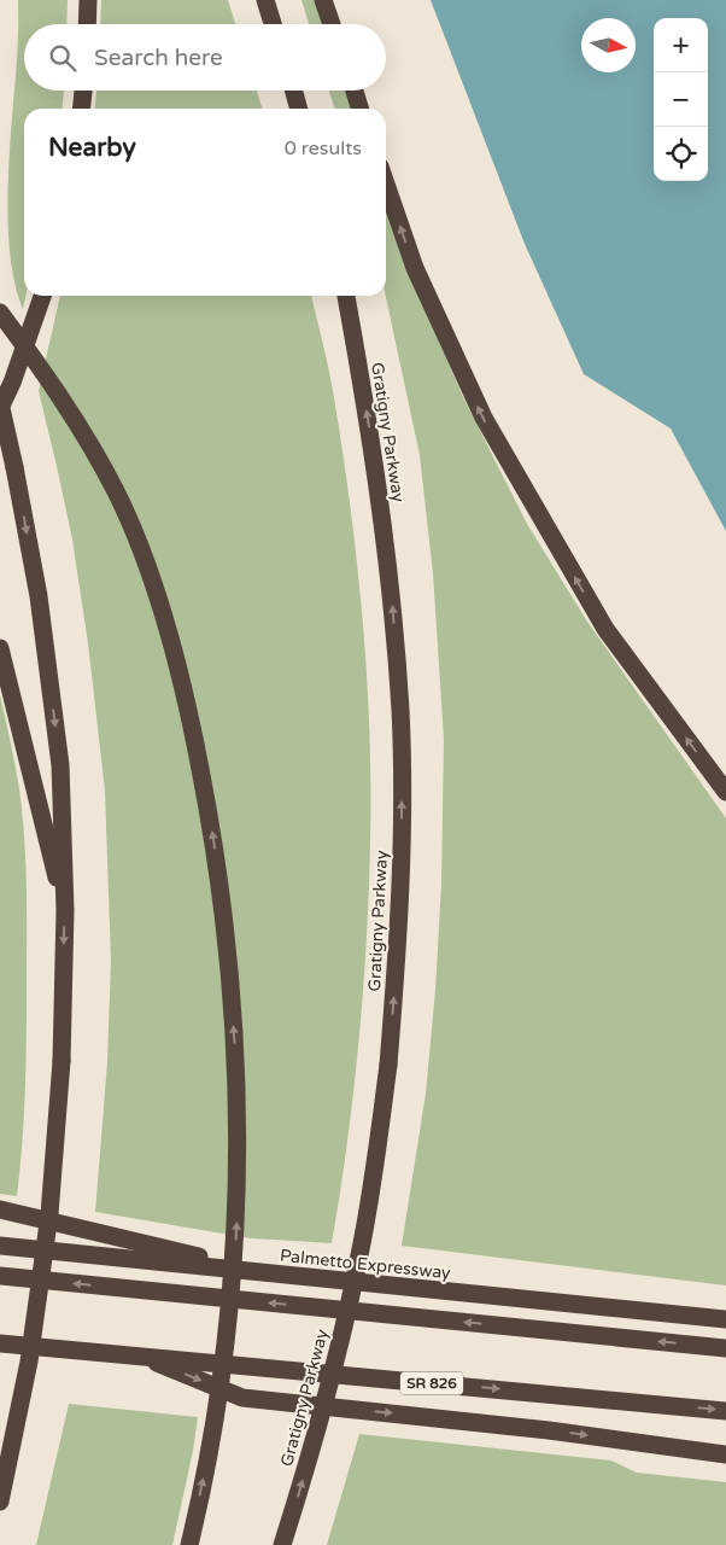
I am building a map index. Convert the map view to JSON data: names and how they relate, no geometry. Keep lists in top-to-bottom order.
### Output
{
  "streets": {
    "highway": ["Gratigny Parkway", "Palmetto Expressway", "SR 826"]
  },
  "north": "right",
  "page": {
    "map_buttons": ["+", "−"],
    "search": "Search here",
    "heading": ["Nearby", "0 results"]
  }
}
